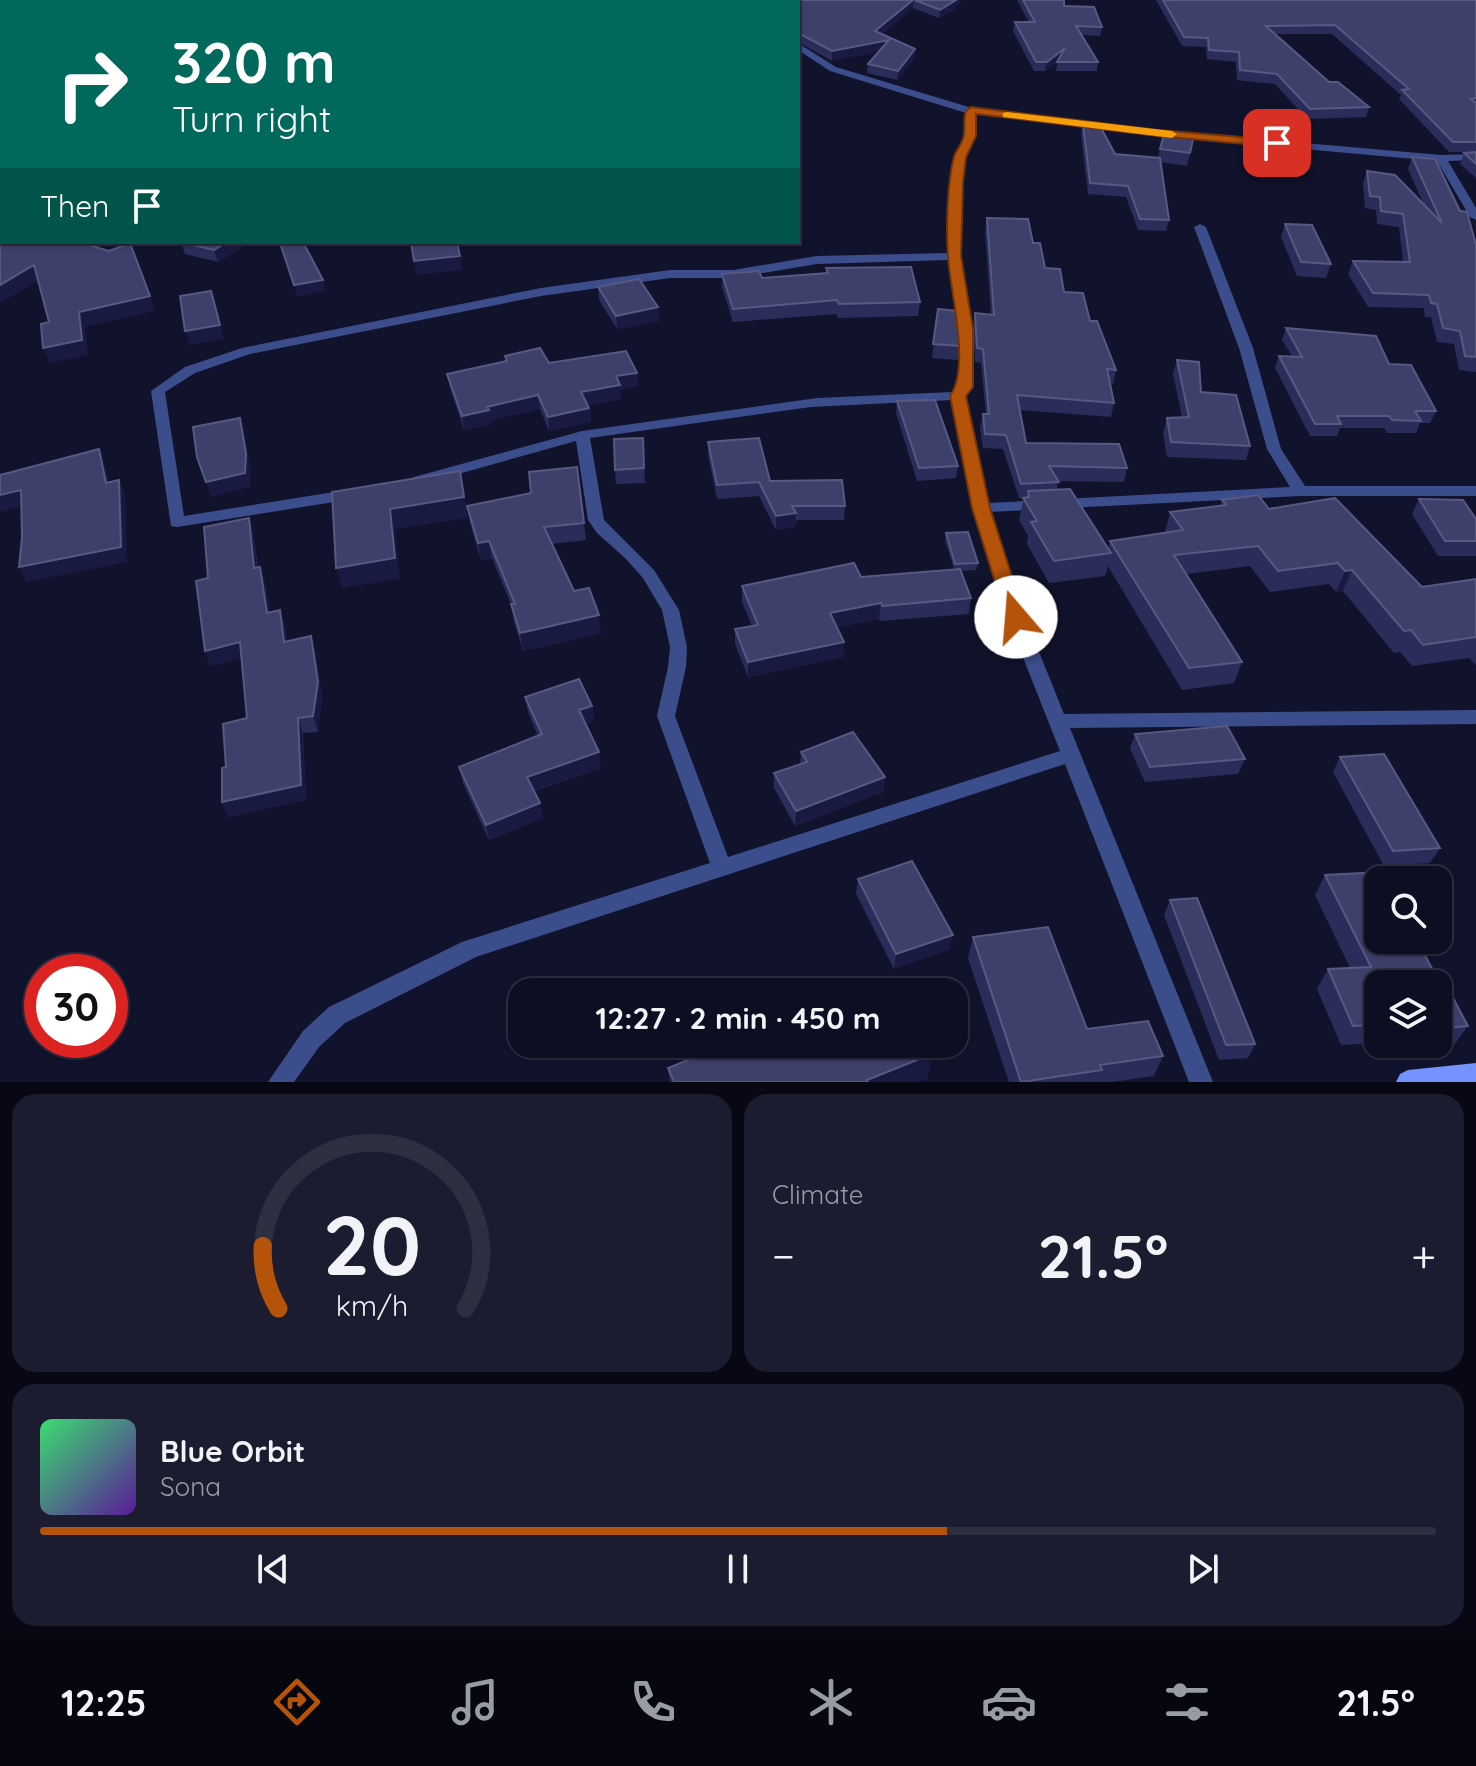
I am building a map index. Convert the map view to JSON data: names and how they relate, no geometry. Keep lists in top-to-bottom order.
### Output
{
  "page": {
    "turn": ["320 m", "Turn right"],
    "then": "Then",
    "limit": "30",
    "trip": "12:27 · 2 min · 450 m",
    "tile": "Climate",
    "heat": ["−", "21.5°", "+"],
    "song": ["Blue Orbit", "Sona"],
    "tabs": ["12:25", "21.5°"],
    "gauge": ["20", "km/h"]
  }
}
